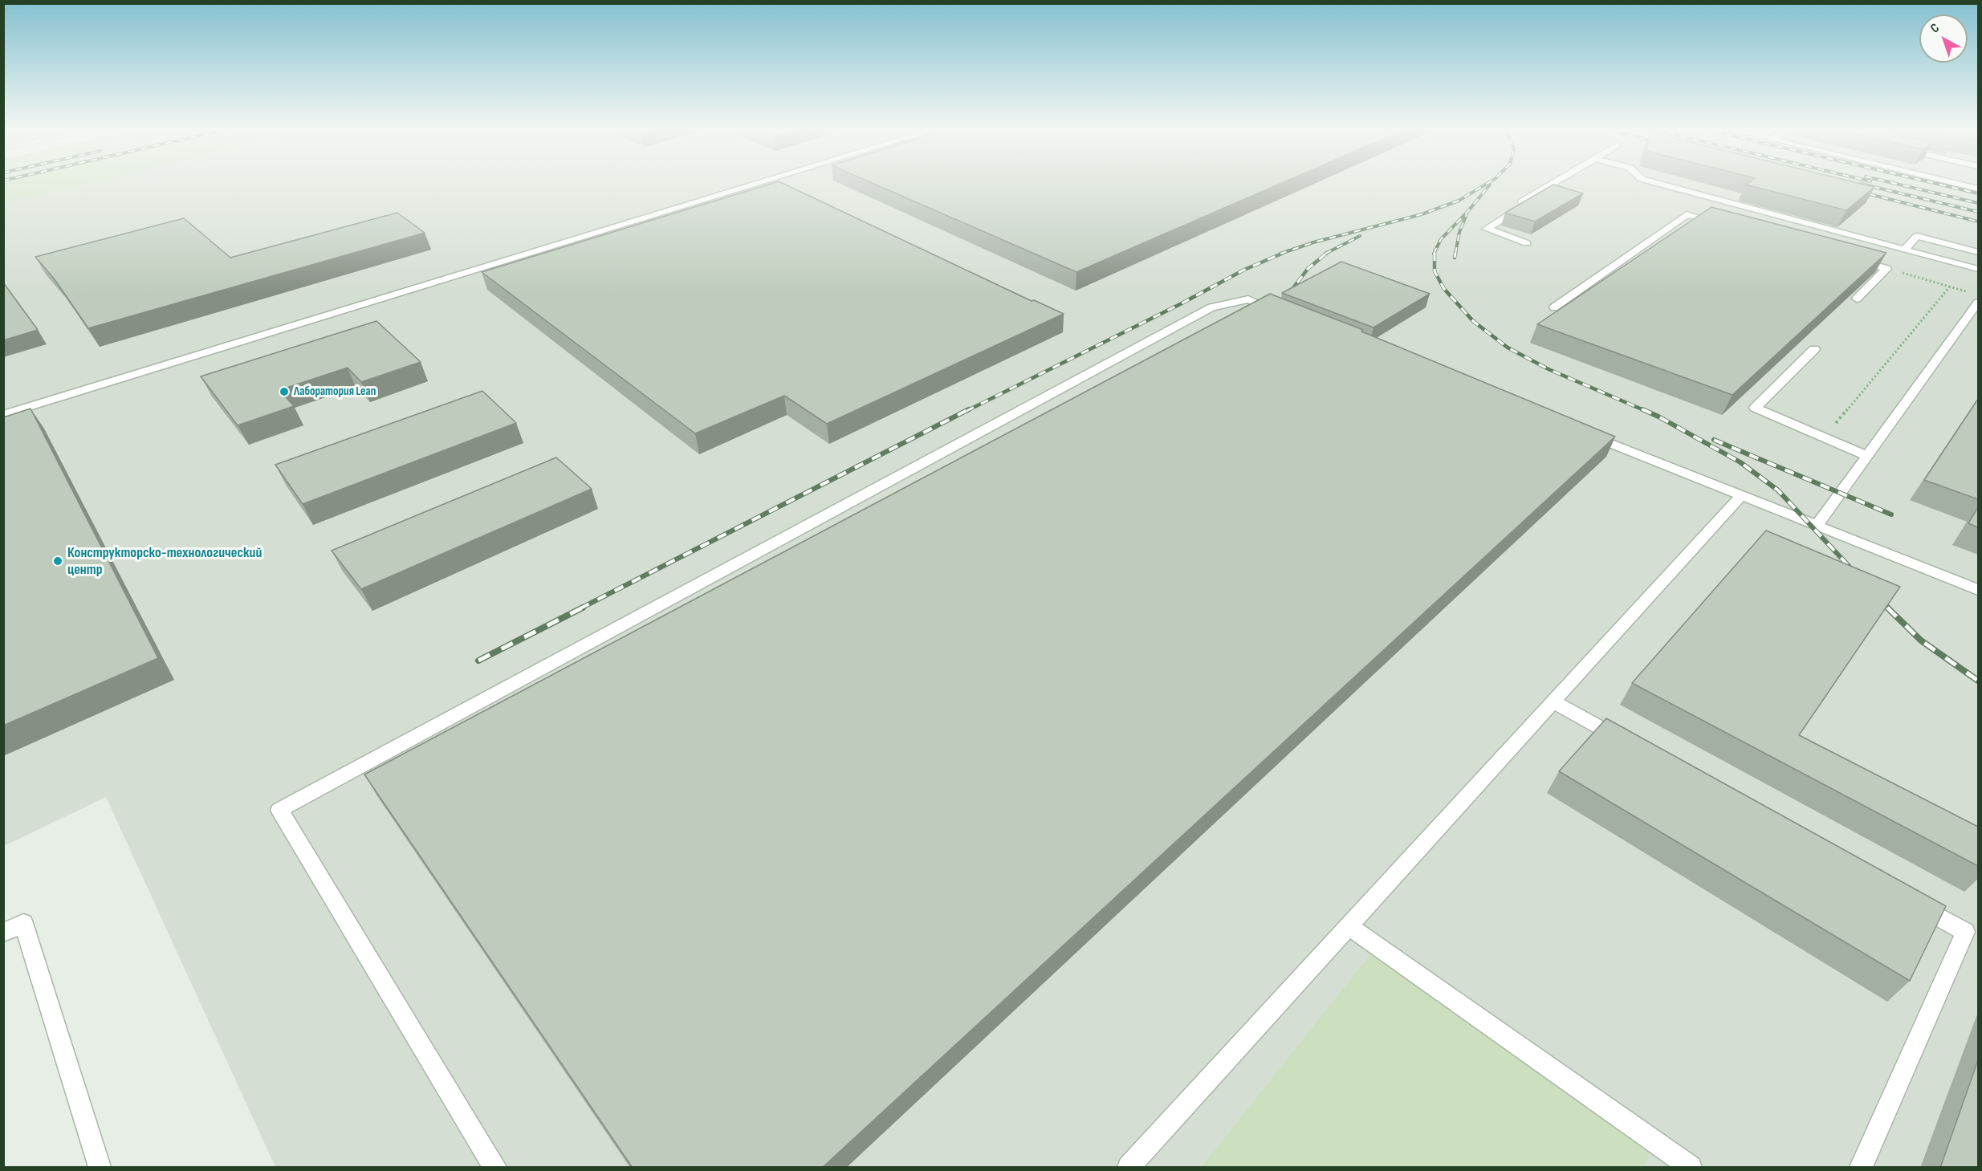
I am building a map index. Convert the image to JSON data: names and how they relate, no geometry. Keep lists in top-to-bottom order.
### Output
{
  "places": ["Лаборатория Lean", "Конструкторско-технологический центр"],
  "north": "top left"
}
